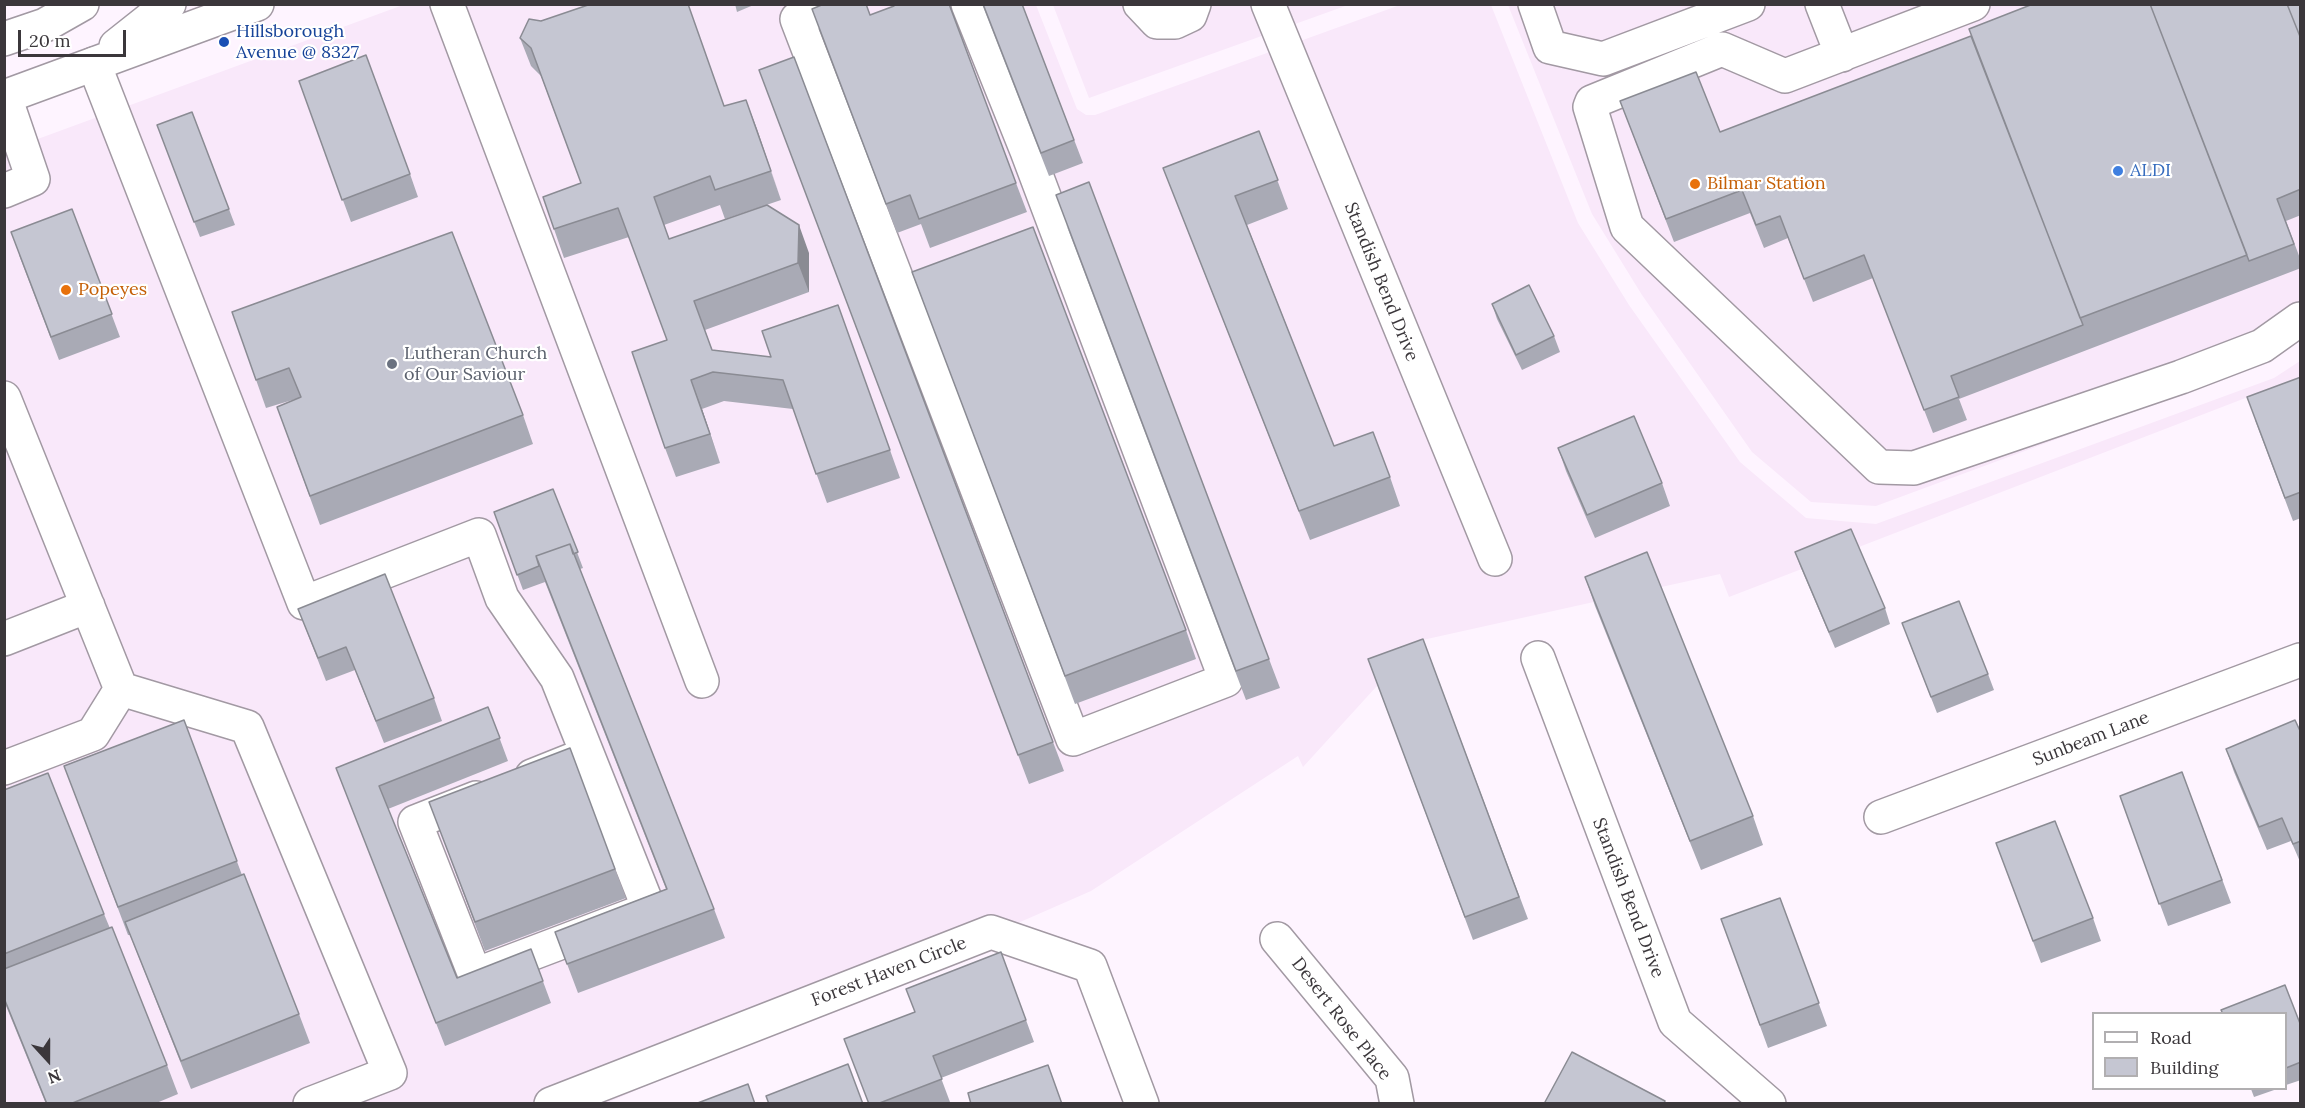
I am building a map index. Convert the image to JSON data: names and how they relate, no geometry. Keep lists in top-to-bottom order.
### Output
{
  "streets": {
    "street": [
      "Standish Bend Drive",
      "Sunbeam Lane",
      "Forest Haven Circle",
      "Desert Rose Place"
    ]
  },
  "places": [
    "Hillsborough Avenue @ 8327",
    "ALDI",
    "Bilmar Station",
    "Popeyes",
    "Lutheran Church of Our Saviour"
  ],
  "legend": ["Road", "Building"],
  "scale_bar": "20 m",
  "north": "bottom"
}
